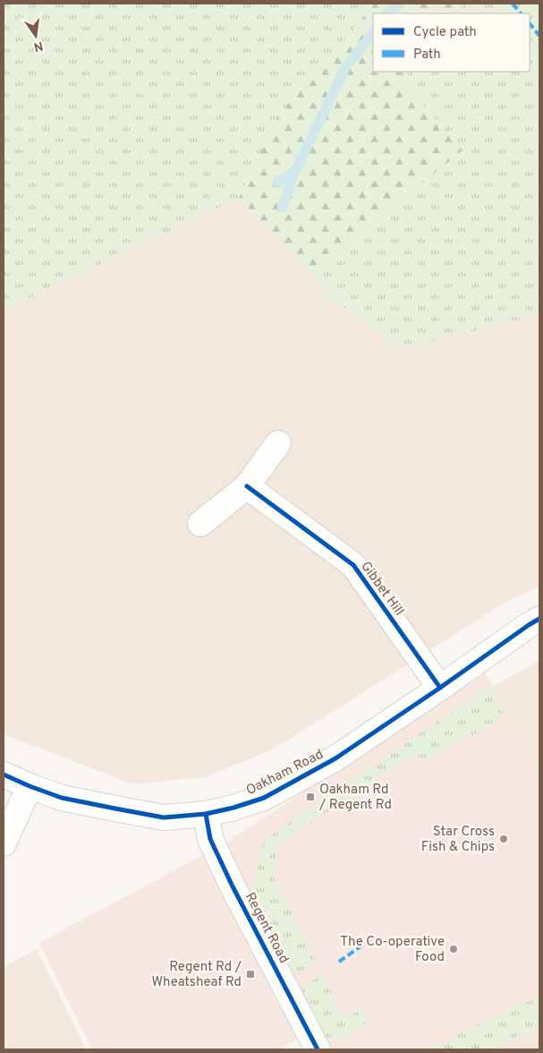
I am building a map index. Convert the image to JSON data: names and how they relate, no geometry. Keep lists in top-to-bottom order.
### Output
{
  "streets": {
    "street": ["Gibbet Hill", "Oakham Road", "Regent Road"]
  },
  "crossings": [
    ["Gibbet Hill", "Oakham Road"],
    ["Oakham Road", "Regent Road"]
  ],
  "places": {
    "transit": ["Oakham Rd / Regent Rd", "Regent Rd / Wheatsheaf Rd"],
    "other": ["Star Cross Fish & Chips", "The Co-operative Food"]
  },
  "legend": ["Cycle path", "Path"],
  "north": "bottom"
}
